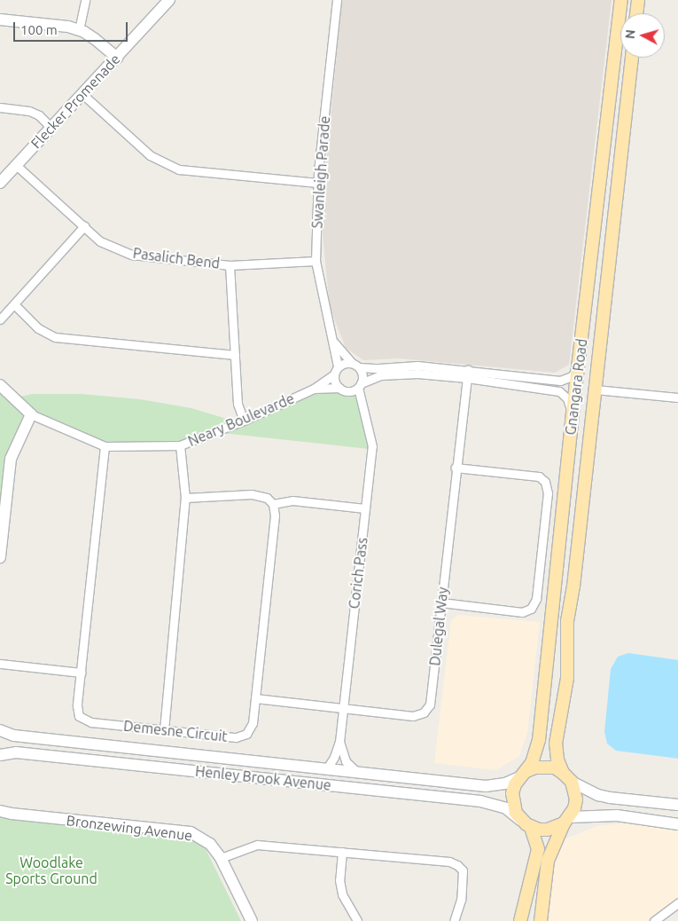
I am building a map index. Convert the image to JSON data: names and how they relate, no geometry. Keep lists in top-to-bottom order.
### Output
{
  "streets": {
    "main road": [
      "Flecker Promenade",
      "Gnangara Road",
      "Neary Boulevarde",
      "Henley Brook Avenue",
      "Bronzewing Avenue"
    ],
    "street": [
      "Swanleigh Parade",
      "Pasalich Bend",
      "Corich Pass",
      "Dulegal Way",
      "Demesne Circuit"
    ]
  },
  "crossings": [
    ["Flecker Promenade", "Pasalich Bend"],
    ["Swanleigh Parade", "Pasalich Bend"],
    ["Swanleigh Parade", "Neary Boulevarde"],
    ["Swanleigh Parade", "Corich Pass"],
    ["Gnangara Road", "Henley Brook Avenue"],
    ["Neary Boulevarde", "Corich Pass"],
    ["Neary Boulevarde", "Demesne Circuit"],
    ["Corich Pass", "Dulegal Way"],
    ["Corich Pass", "Henley Brook Avenue"],
    ["Dulegal Way", "Demesne Circuit"]
  ],
  "parks": ["Woodlake Sports Ground"],
  "scale_bar": "100 m",
  "north": "left"
}
